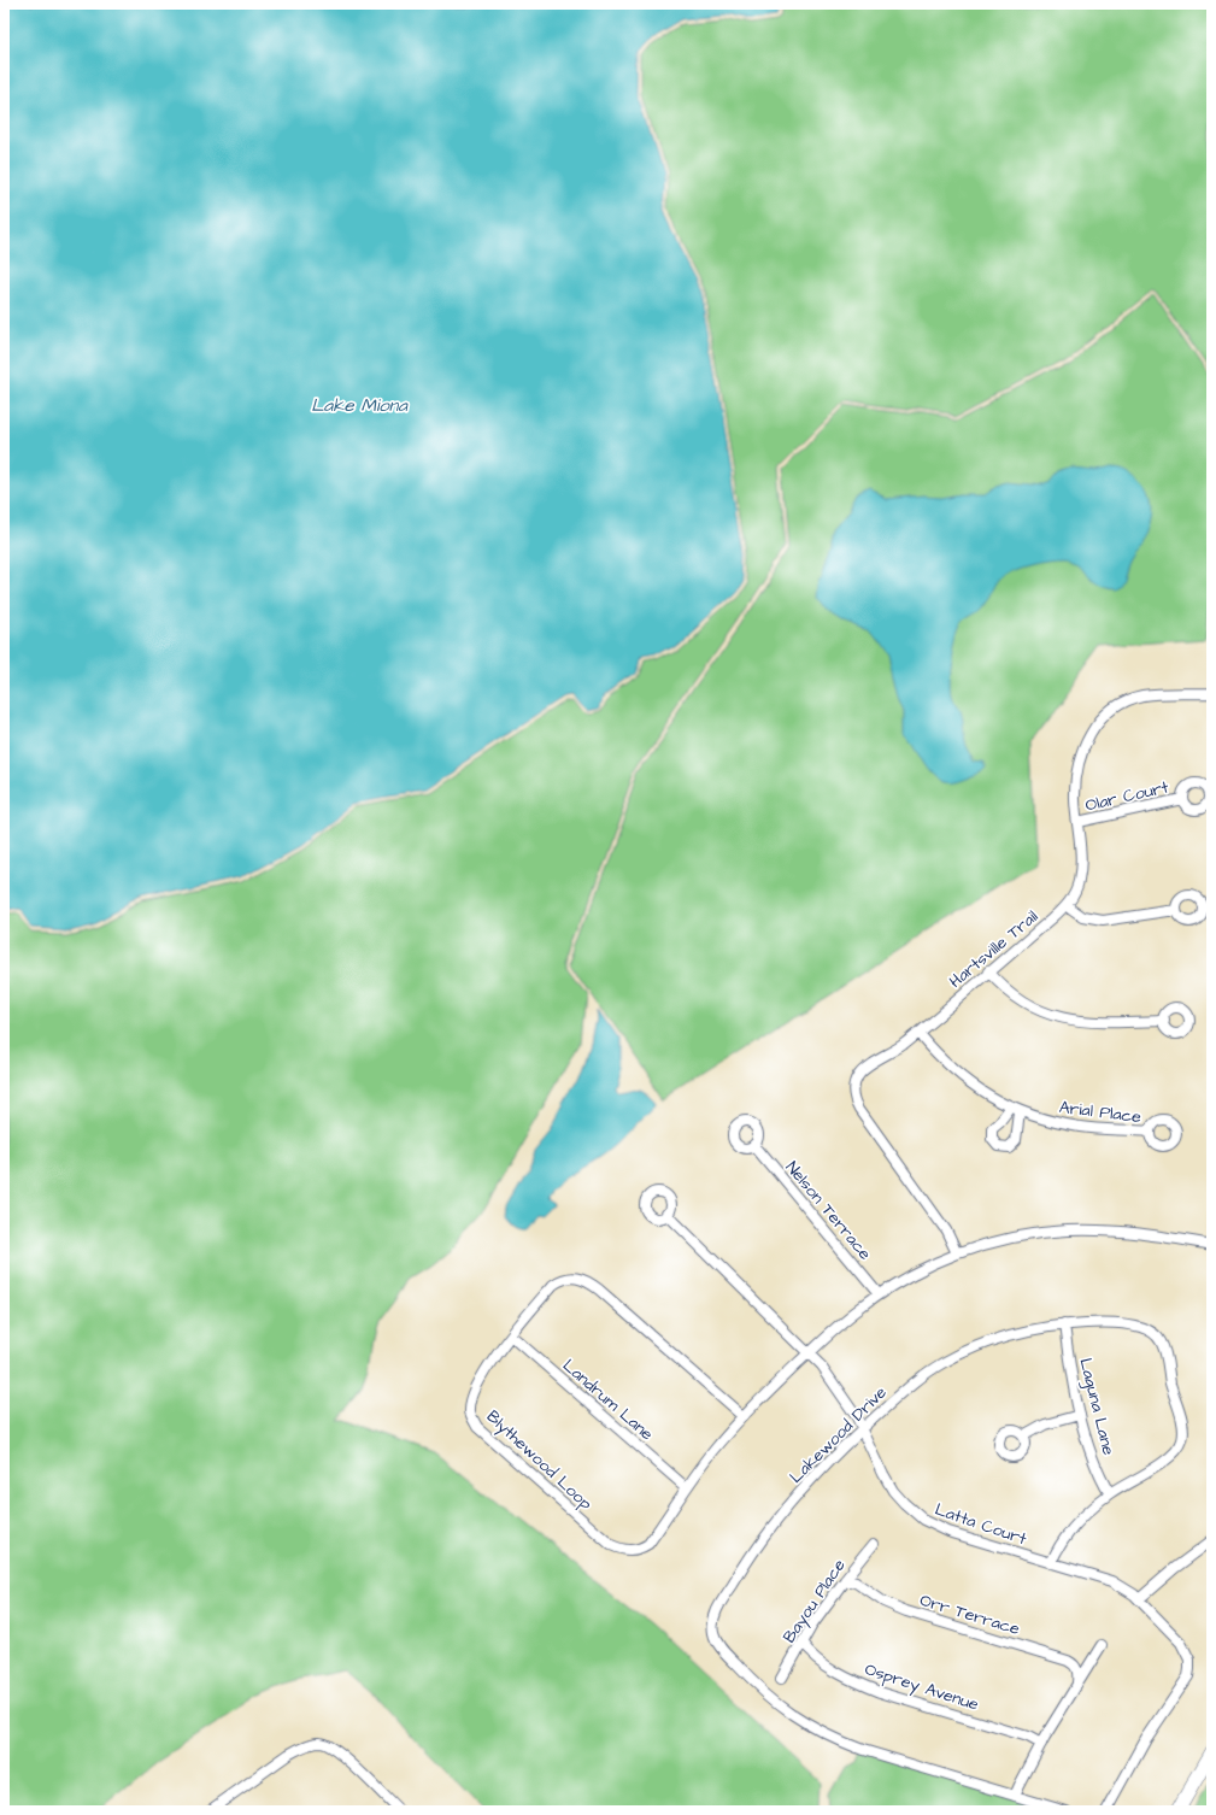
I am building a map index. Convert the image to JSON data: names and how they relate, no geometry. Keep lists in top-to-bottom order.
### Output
{
  "streets": {
    "street": [
      "Olar Court",
      "Hartsville Trail",
      "Arial Place",
      "Nelson Terrace",
      "Landrum Lane",
      "Laguna Lane",
      "Lakewood Drive",
      "Blythewood Loop",
      "Latta Court",
      "Bayou Place",
      "Orr Terrace",
      "Osprey Avenue"
    ]
  },
  "crossings": [
    ["Olar Court", "Hartsville Trail"],
    ["Hartsville Trail", "Arial Place"],
    ["Hartsville Trail", "Blythewood Loop"],
    ["Nelson Terrace", "Blythewood Loop"],
    ["Landrum Lane", "Blythewood Loop"],
    ["Laguna Lane", "Lakewood Drive"],
    ["Lakewood Drive", "Latta Court"],
    ["Blythewood Loop", "Latta Court"],
    ["Bayou Place", "Orr Terrace"],
    ["Bayou Place", "Osprey Avenue"]
  ],
  "water": ["Lake Miona"]
}
